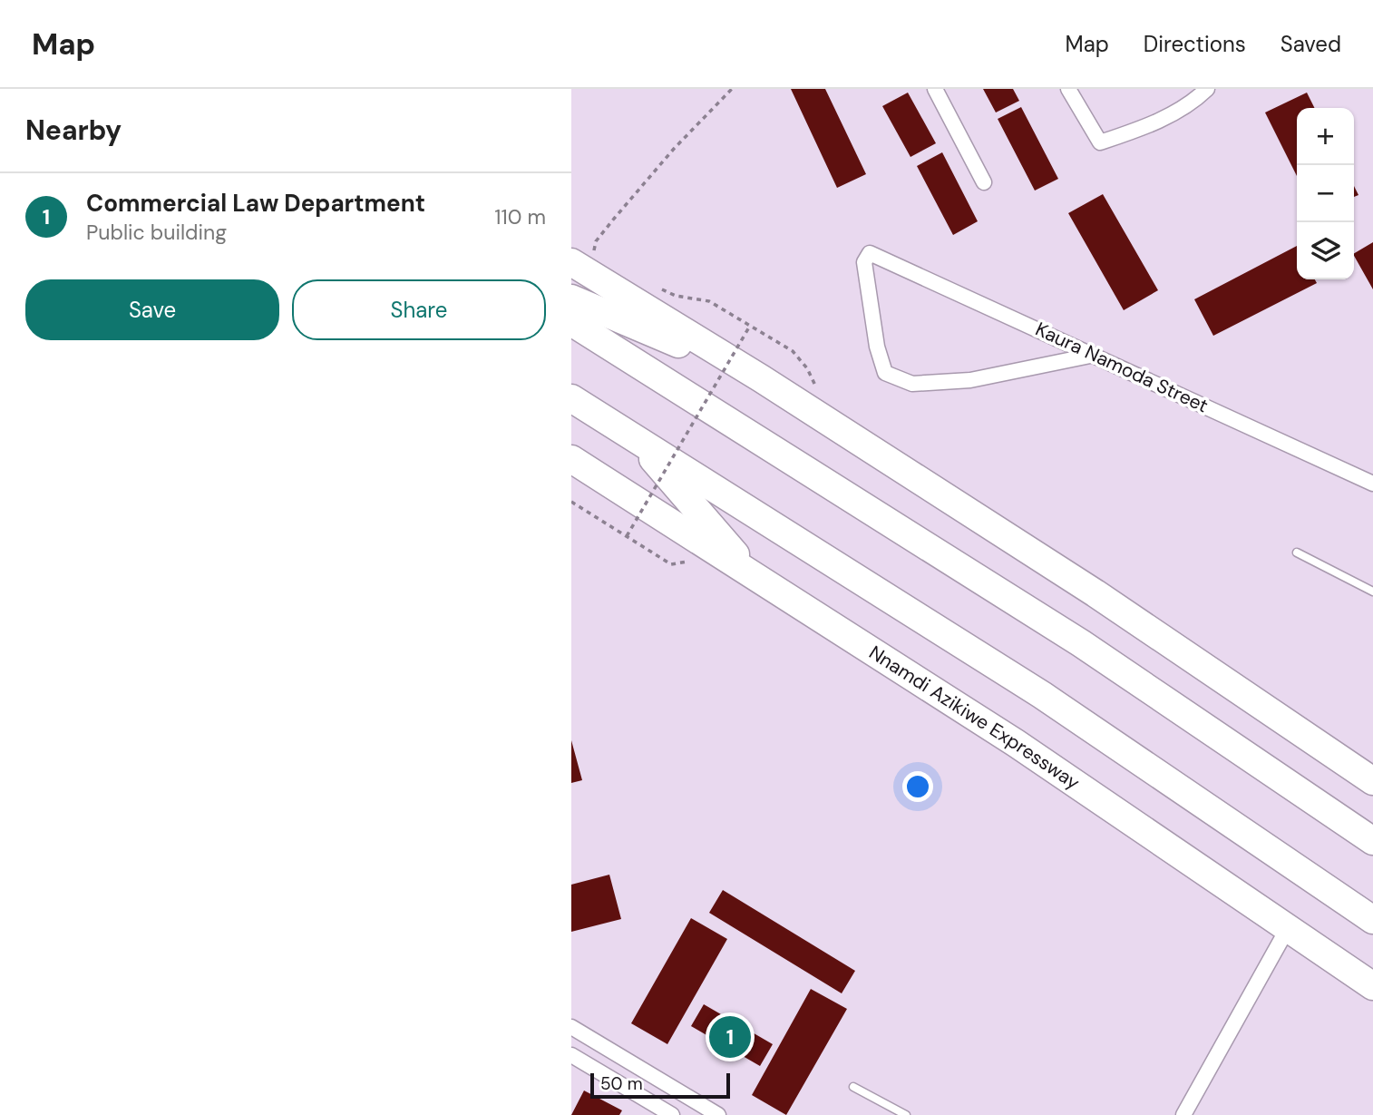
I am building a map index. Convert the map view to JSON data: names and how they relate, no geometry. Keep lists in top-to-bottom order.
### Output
{
  "streets": {
    "highway": ["Nnamdi Azikiwe Expressway"],
    "street": ["Kaura Namoda Street"]
  },
  "scale_bar": "50 m",
  "page": {
    "header": "Map",
    "nav": ["Map", "Directions", "Saved"],
    "heading": "Nearby",
    "map_buttons": ["+", "−"],
    "list": [
      {
        "mark": "1",
        "name": "Commercial Law Department",
        "note": "Public building",
        "value": "110 m"
      }
    ],
    "buttons": ["Save", "Share"],
    "pins": "1",
    "scale": "50 m"
  }
}
